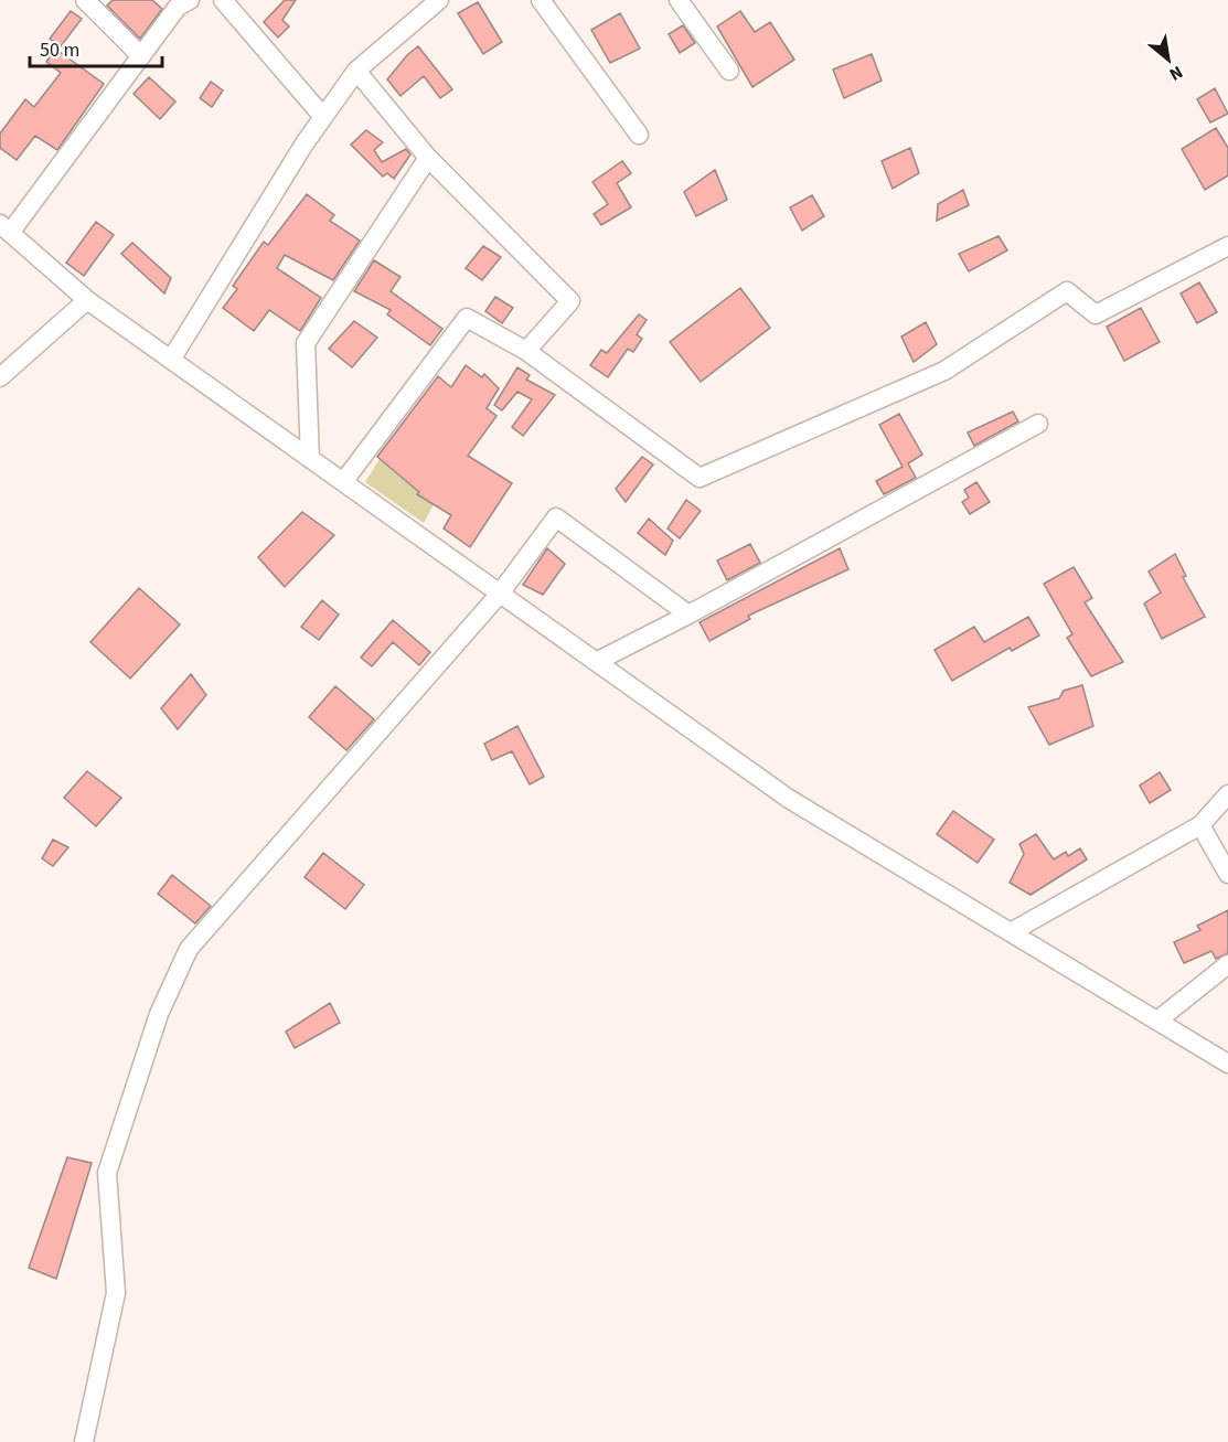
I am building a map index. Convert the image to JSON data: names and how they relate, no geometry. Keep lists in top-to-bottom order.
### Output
{
  "scale_bar": "50 m",
  "north": "bottom right"
}
